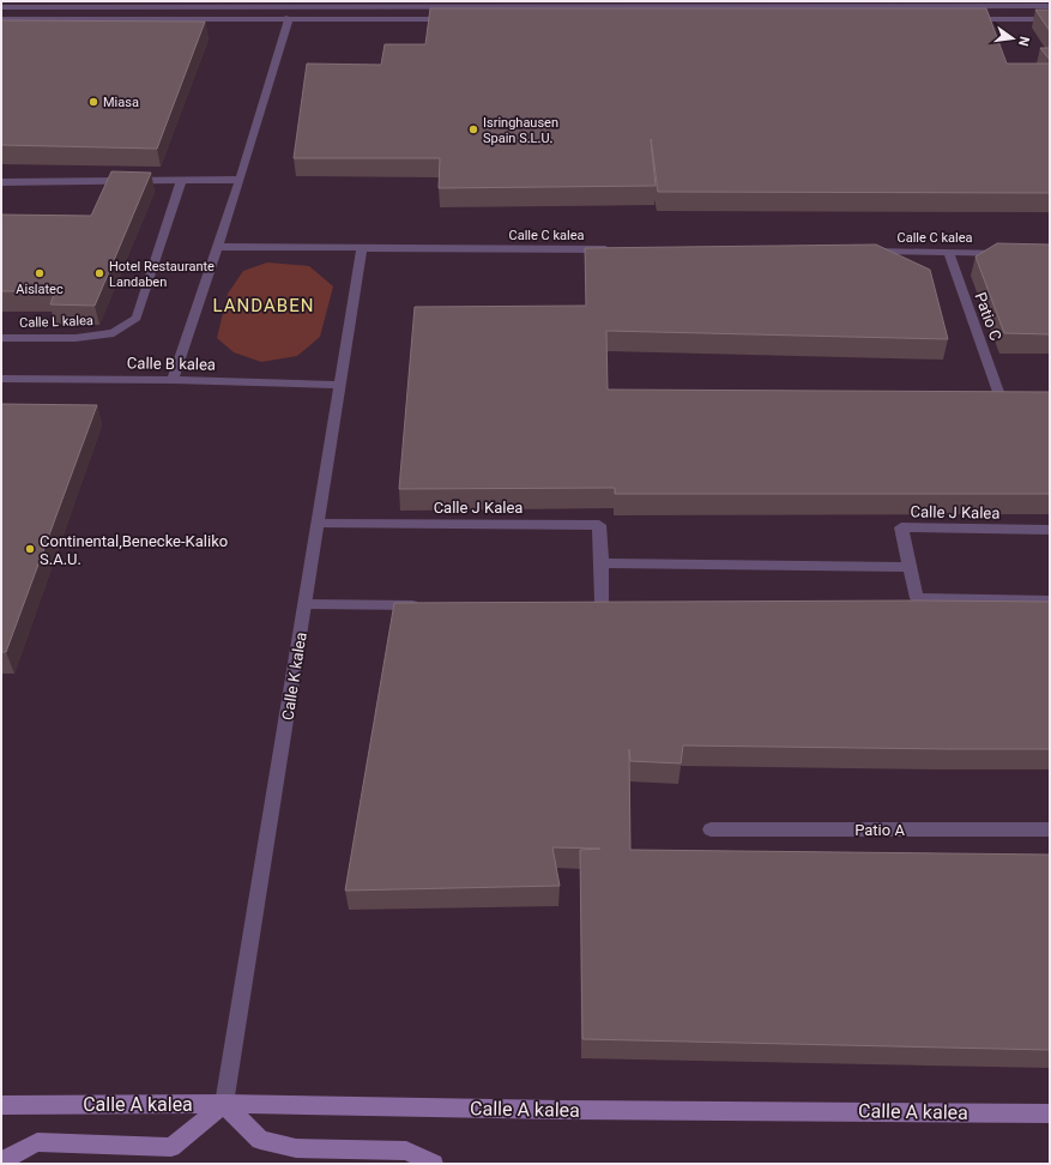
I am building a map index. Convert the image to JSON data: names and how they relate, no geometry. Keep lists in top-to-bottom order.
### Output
{
  "streets": {
    "main road": ["Calle A kalea"],
    "street": [
      "Calle C kalea",
      "Patio C",
      "Calle L kalea",
      "Calle B kalea",
      "Calle J Kalea",
      "Calle K kalea",
      "Patio A"
    ]
  },
  "crossings": [
    ["Calle C kalea", "Patio C"],
    ["Calle C kalea", "Calle K kalea"],
    ["Calle B kalea", "Calle K kalea"],
    ["Calle J Kalea", "Calle K kalea"],
    ["Calle K kalea", "Calle A kalea"]
  ],
  "districts": ["LANDABEN"],
  "places": [
    "Miasa",
    "Isringhausen Spain S.L.U.",
    "Aislatec",
    "Hotel Restaurante Landaben",
    "Continental,Benecke-Kaliko S.A.U."
  ],
  "north": "right"
}
